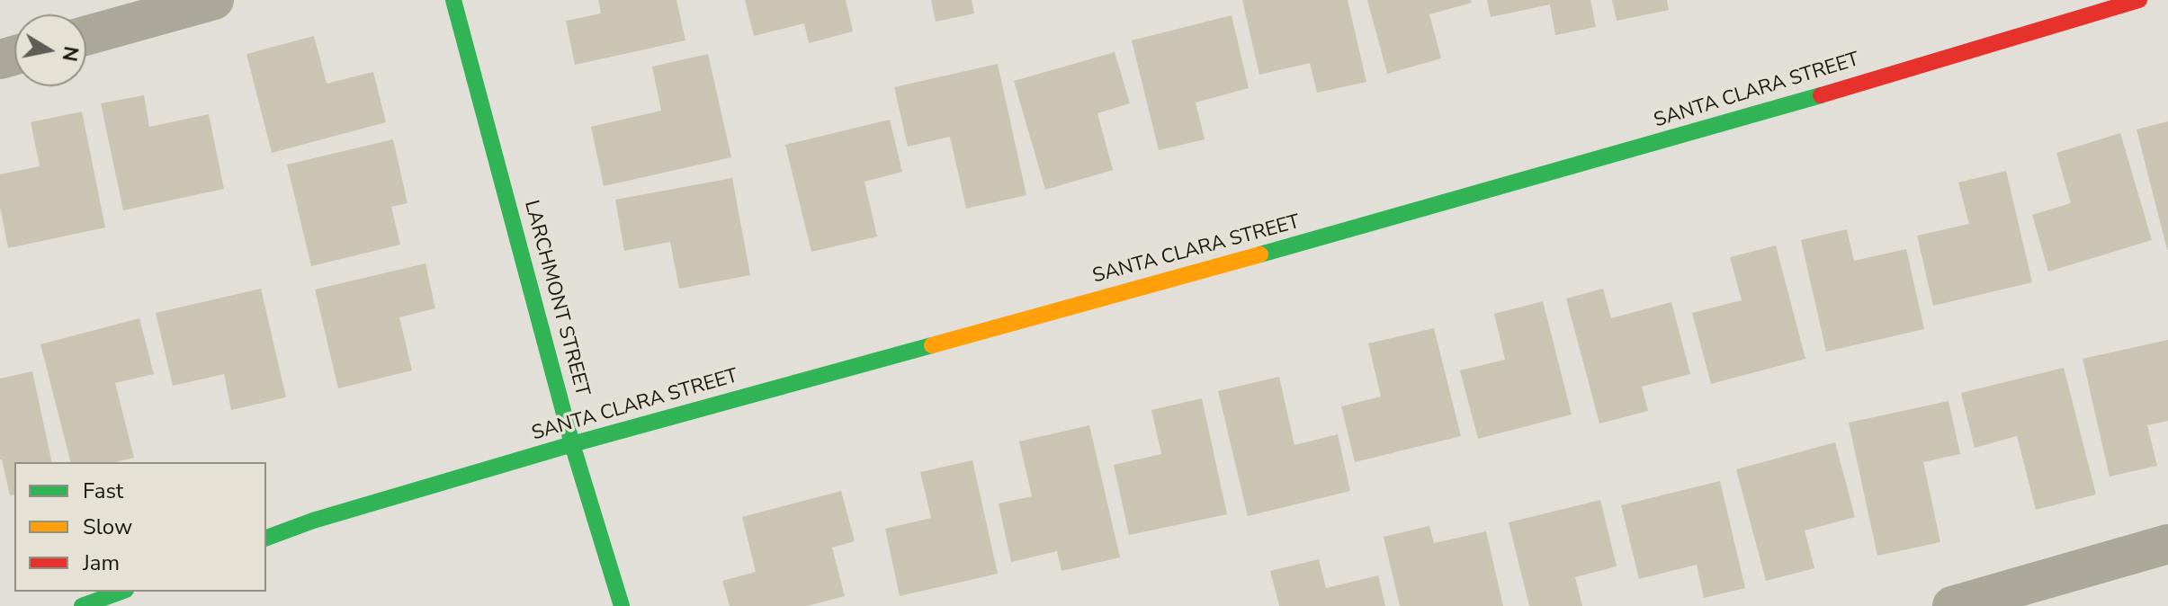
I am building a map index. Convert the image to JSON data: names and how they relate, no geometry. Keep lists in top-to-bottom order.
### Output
{
  "streets": {
    "main road": ["SANTA CLARA STREET", "LARCHMONT STREET"]
  },
  "crossings": [
    ["SANTA CLARA STREET", "LARCHMONT STREET"]
  ],
  "legend": ["Fast", "Slow", "Jam"],
  "north": "right"
}
